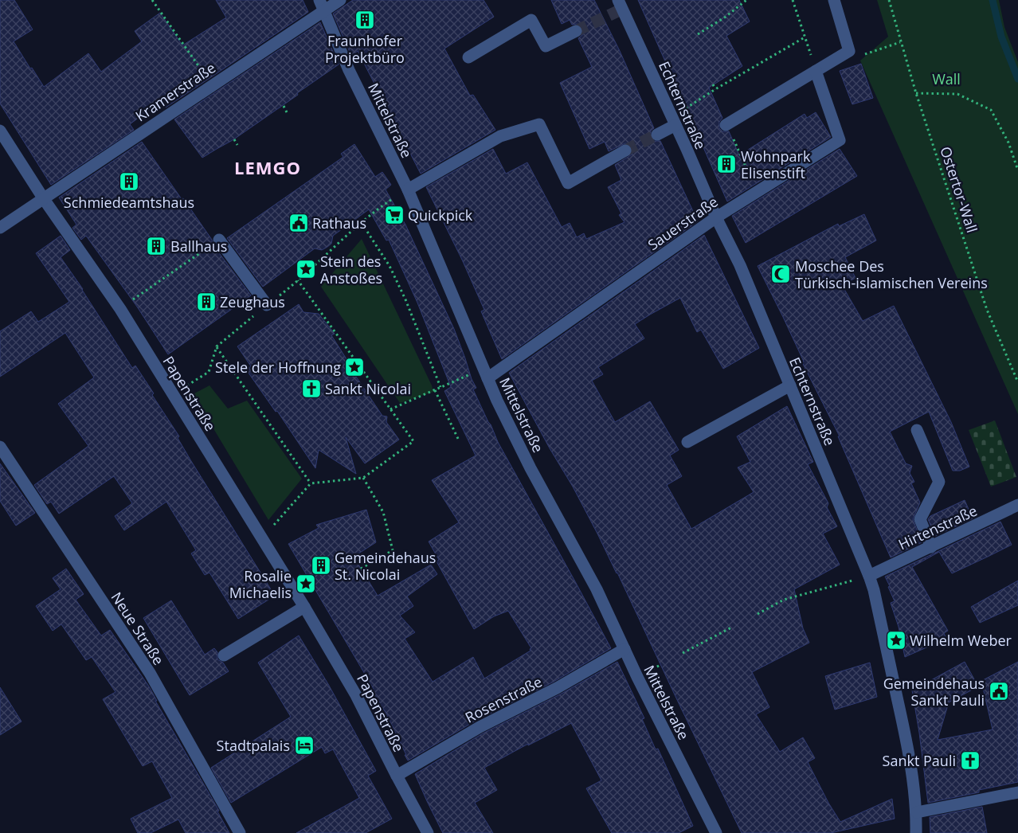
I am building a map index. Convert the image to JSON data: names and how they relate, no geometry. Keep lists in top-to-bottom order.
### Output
{
  "streets": {
    "street": [
      "Kramerstraße",
      "Echternstraße",
      "Mittelstraße",
      "Sauerstraße",
      "Papenstraße",
      "Hirtenstraße",
      "Neue Straße",
      "Rosenstraße"
    ],
    "path": ["Ostertor-Wall"]
  },
  "crossings": [
    ["Kramerstraße", "Mittelstraße"],
    ["Kramerstraße", "Papenstraße"],
    ["Echternstraße", "Sauerstraße"],
    ["Echternstraße", "Hirtenstraße"],
    ["Mittelstraße", "Sauerstraße"],
    ["Mittelstraße", "Rosenstraße"],
    ["Papenstraße", "Rosenstraße"]
  ],
  "districts": ["LEMGO"],
  "parks": ["Wall"],
  "places": {
    "building": [
      "Fraunhofer Projektbüro",
      "Wohnpark Elisenstift",
      "Schmiedeamtshaus",
      "Ballhaus",
      "Zeughaus",
      "Gemeindehaus St. Nicolai"
    ],
    "supermarket": ["Quickpick"],
    "public building": ["Rathaus", "Gemeindehaus Sankt Pauli"],
    "place": [
      "Stein des Anstoßes",
      "Stele der Hoffnung",
      "Rosalie Michaelis",
      "Wilhelm Weber"
    ],
    "mosque": ["Moschee Des Türkisch-islamischen Vereins"],
    "church": ["Sankt Nicolai", "Sankt Pauli"],
    "hotel": ["Stadtpalais"]
  }
}
